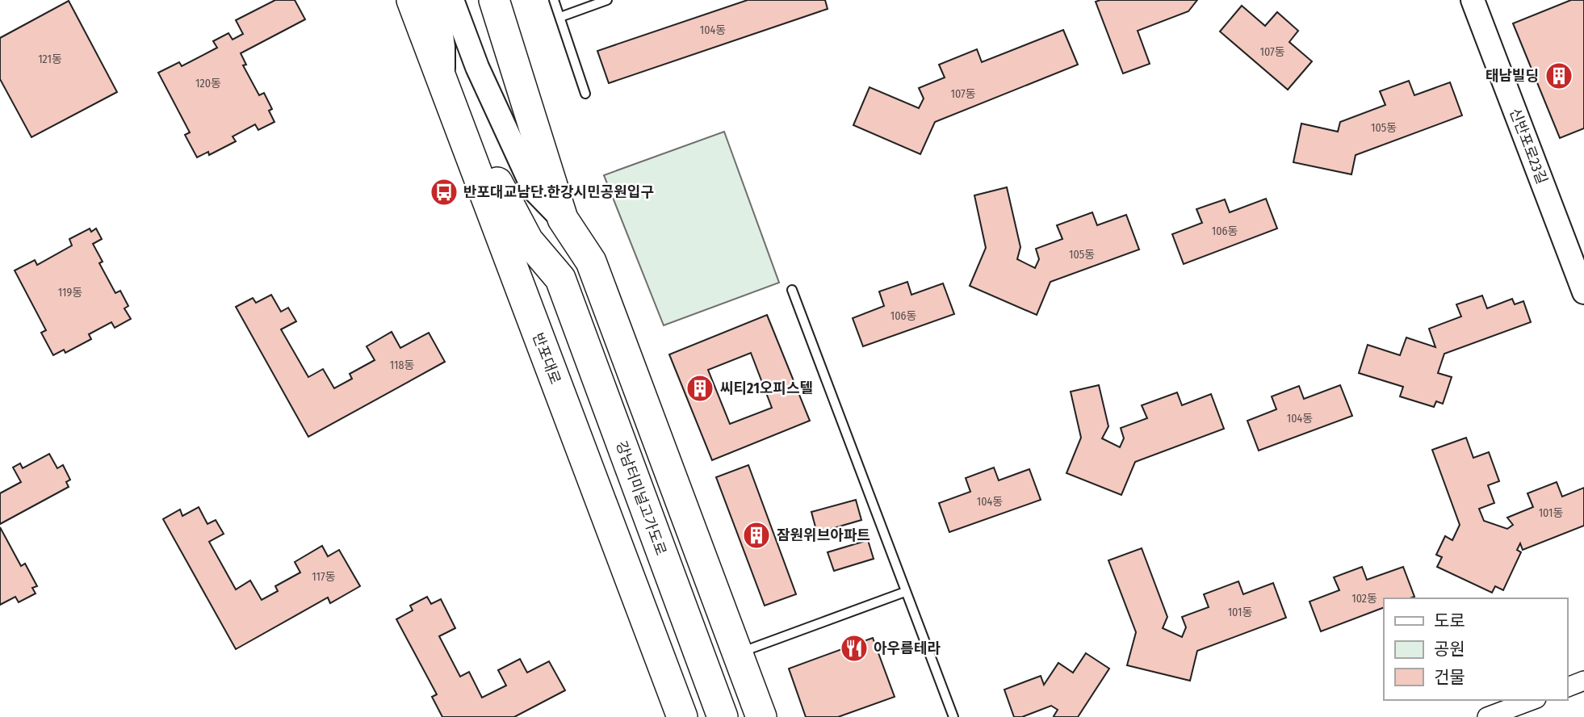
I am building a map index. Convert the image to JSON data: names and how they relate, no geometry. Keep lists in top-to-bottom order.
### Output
{
  "streets": {
    "main road": ["반포대로", "강남터미널고가도로"],
    "street": ["신반포로23길"]
  },
  "places": {
    "building": ["태남빌딩", "씨티21오피스텔", "잠원위브아파트"],
    "bus stop": ["반포대교남단.한강시민공원입구"],
    "restaurant": ["아우름테라"]
  },
  "house_numbers": [
    "104동",
    "107동",
    "121동",
    "120동",
    "107동",
    "105동",
    "106동",
    "105동",
    "119동",
    "106동",
    "118동",
    "104동",
    "104동",
    "101동",
    "117동",
    "102동",
    "101동"
  ],
  "legend": ["도로", "공원", "건물"]
}
